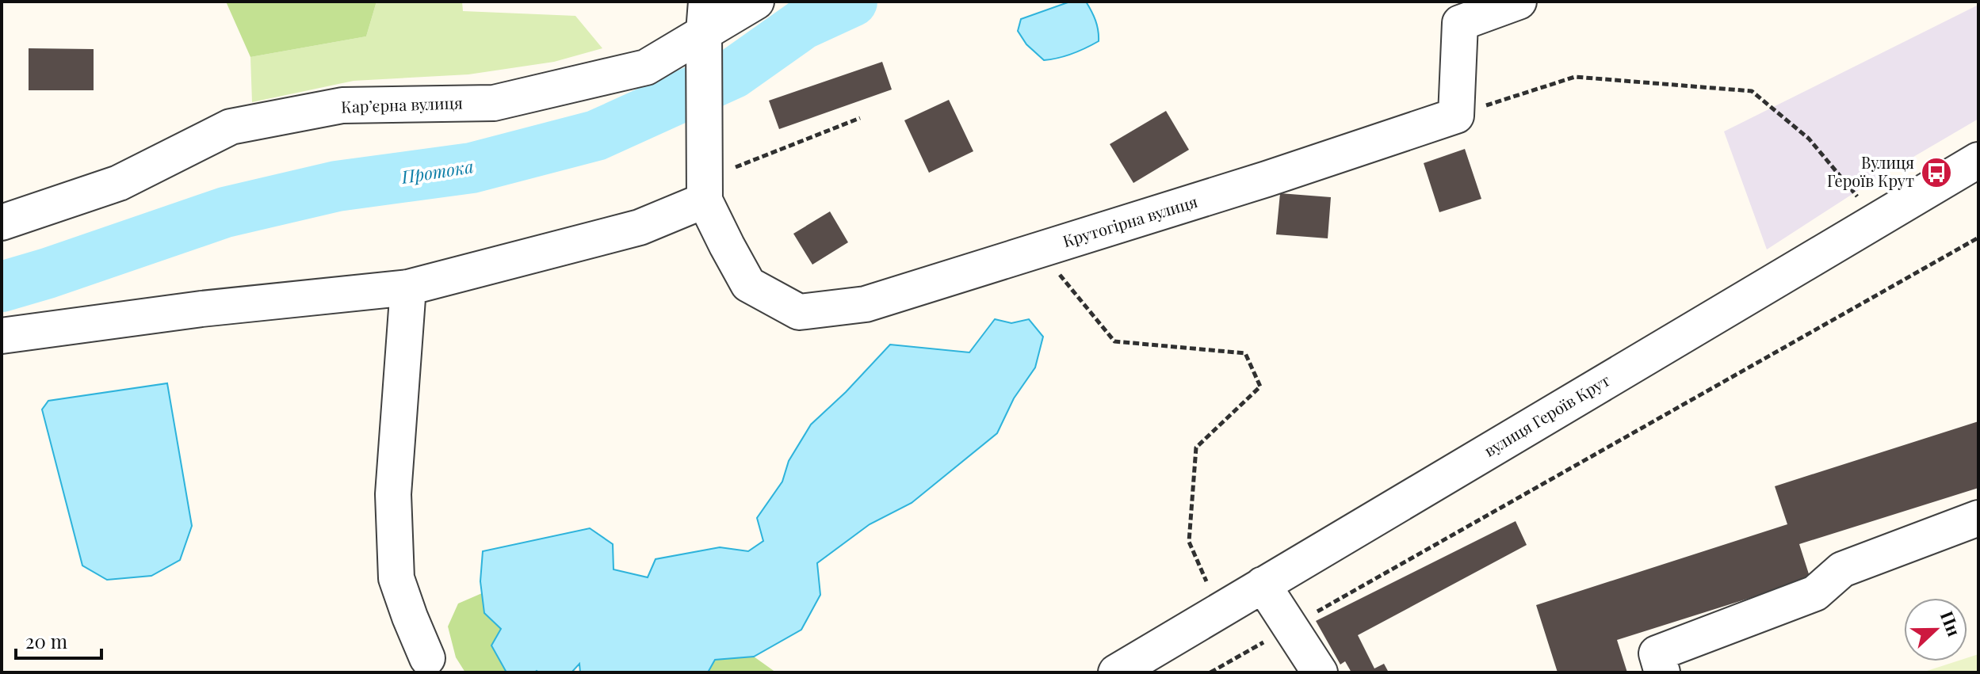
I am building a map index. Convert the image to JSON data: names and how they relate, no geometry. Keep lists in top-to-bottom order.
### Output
{
  "streets": {
    "street": ["Карʼєрна вулиця", "Крутогірна вулиця", "вулиця Героїв Крут"]
  },
  "water": ["Протока"],
  "places": {
    "bus stop": ["Вулиця Героїв Крут"]
  },
  "scale_bar": "20 m",
  "north": "right"
}
